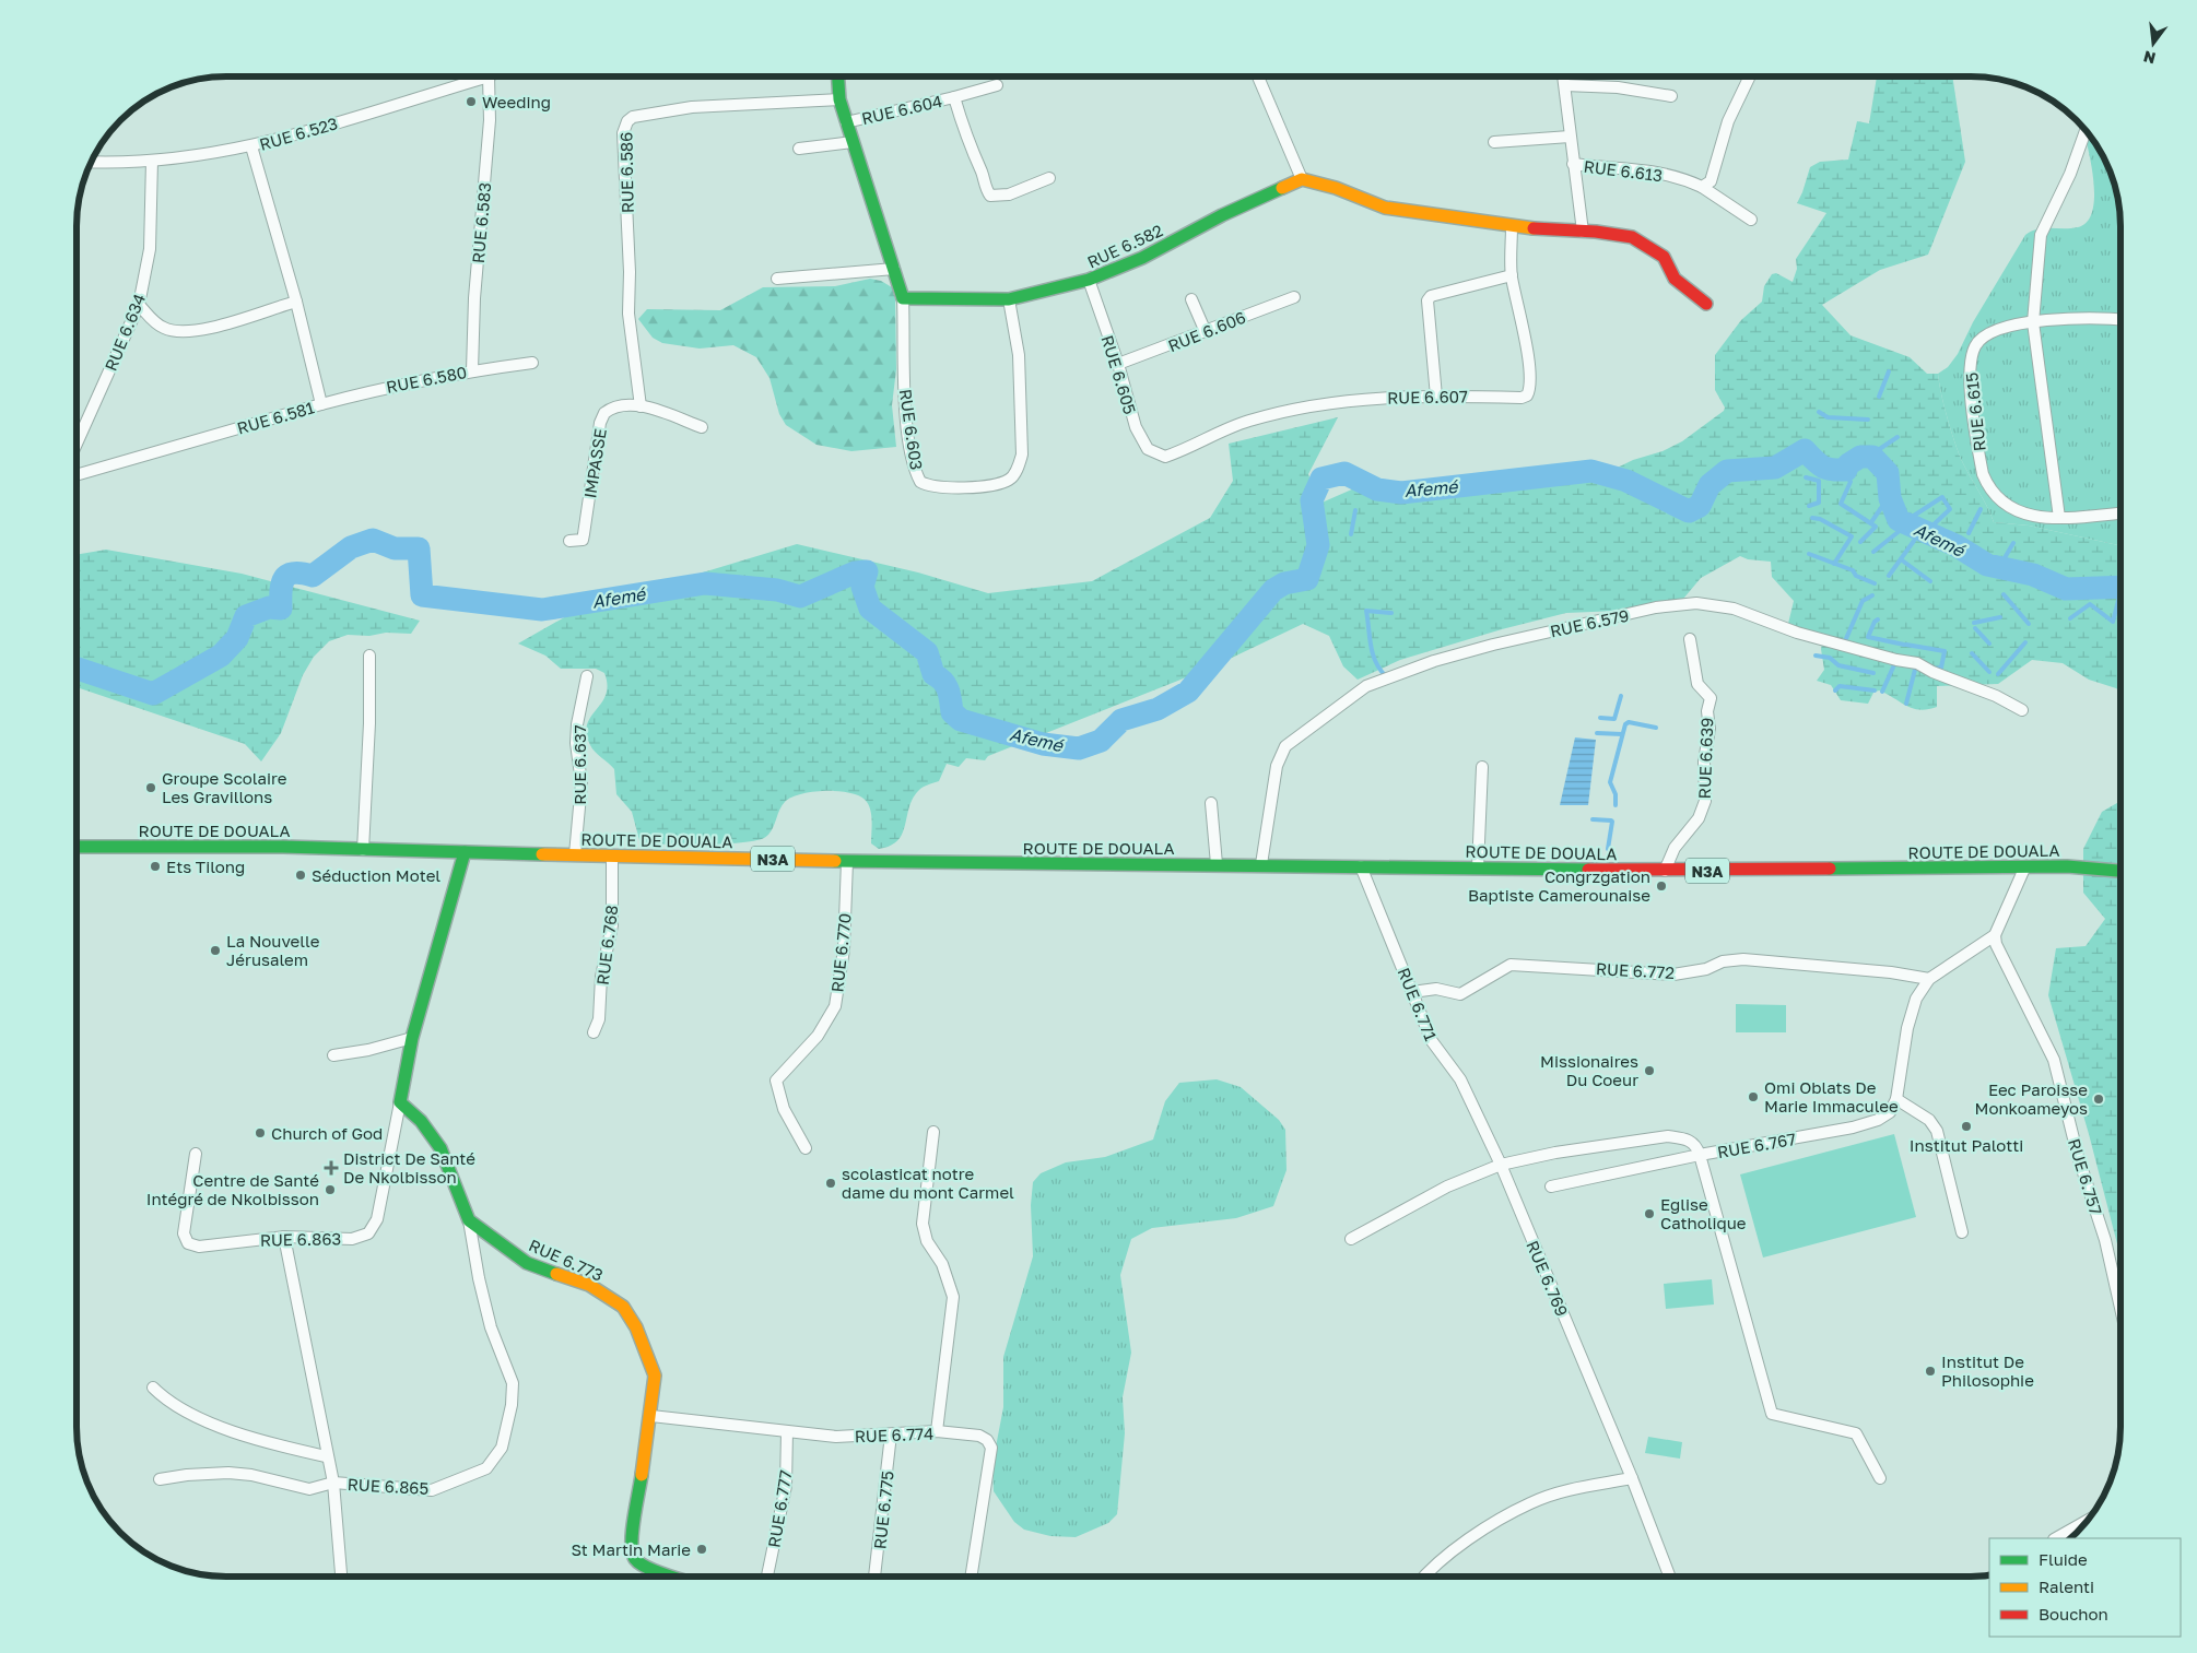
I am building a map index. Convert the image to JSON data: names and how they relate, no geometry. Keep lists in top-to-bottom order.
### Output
{
  "streets": {
    "main road": [
      "RUE 6.582",
      "ROUTE DE DOUALA",
      "N3A",
      "RUE 6.773"
    ],
    "street": [
      "RUE 6.604",
      "RUE 6.523",
      "RUE 6.613",
      "RUE 6.586",
      "RUE 6.583",
      "RUE 6.606",
      "RUE 6.634",
      "RUE 6.605",
      "RUE 6.580",
      "RUE 6.607",
      "RUE 6.615",
      "RUE 6.581",
      "RUE 6.603",
      "IMPASSE",
      "RUE 6.579",
      "RUE 6.639",
      "RUE 6.637",
      "RUE 6.768",
      "RUE 6.770",
      "RUE 6.772",
      "RUE 6.771",
      "RUE 6.767",
      "RUE 6.757",
      "RUE 6.863",
      "RUE 6.769",
      "RUE 6.774",
      "RUE 6.865",
      "RUE 6.777",
      "RUE 6.775"
    ]
  },
  "crossings": [
    ["RUE 6.523", "RUE 6.583"],
    ["RUE 6.523", "RUE 6.634"],
    ["RUE 6.523", "RUE 6.581"],
    ["RUE 6.586", "IMPASSE"],
    ["RUE 6.583", "RUE 6.580"],
    ["RUE 6.582", "RUE 6.605"],
    ["RUE 6.582", "RUE 6.603"],
    ["RUE 6.606", "RUE 6.605"],
    ["RUE 6.605", "RUE 6.607"],
    ["RUE 6.580", "RUE 6.581"],
    ["RUE 6.579", "ROUTE DE DOUALA"],
    ["RUE 6.639", "ROUTE DE DOUALA"],
    ["RUE 6.637", "ROUTE DE DOUALA"],
    ["ROUTE DE DOUALA", "RUE 6.768"],
    ["ROUTE DE DOUALA", "RUE 6.770"],
    ["ROUTE DE DOUALA", "RUE 6.771"],
    ["RUE 6.772", "RUE 6.771"],
    ["RUE 6.771", "RUE 6.769"],
    ["RUE 6.773", "RUE 6.774"],
    ["RUE 6.773", "RUE 6.865"],
    ["RUE 6.774", "RUE 6.777"],
    ["RUE 6.774", "RUE 6.775"]
  ],
  "water": ["Afemé"],
  "places": {
    "other": [
      "Weeding",
      "Groupe Scolaire Les Gravillons",
      "Ets Tilong",
      "Séduction Motel",
      "Congrzgation Baptiste Camerounaise",
      "La Nouvelle Jérusalem",
      "Missionaires Du Coeur",
      "Omi Oblats De Marie Immaculee",
      "Eec Paroisse Monkoameyos",
      "Institut Palotti",
      "Church of God",
      "scolasticat notre dame du mont Carmel",
      "Centre de Santé Intégré de Nkolbisson",
      "Eglise Catholique",
      "Institut De Philosophie",
      "St Martin Marie"
    ],
    "health": ["District De Santé De Nkolbisson"]
  },
  "legend": ["Fluide", "Ralenti", "Bouchon"],
  "north": "bottom"
}
